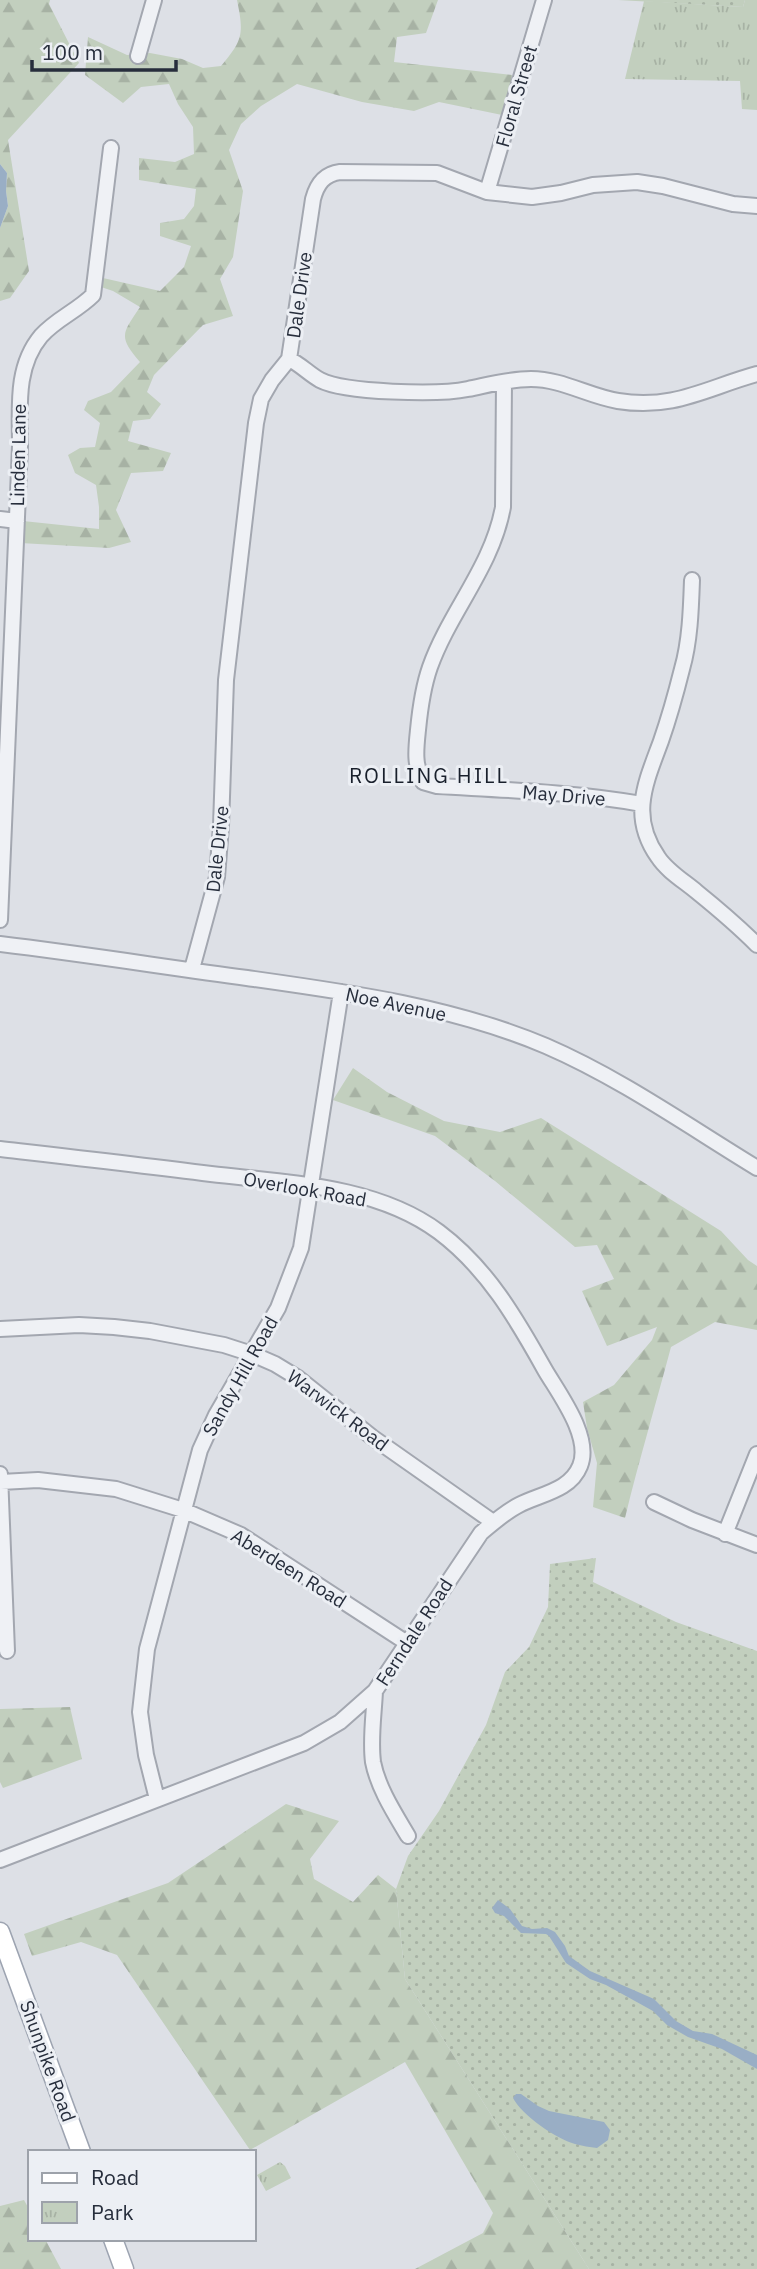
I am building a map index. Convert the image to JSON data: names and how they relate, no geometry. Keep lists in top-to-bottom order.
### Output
{
  "streets": {
    "main road": ["Shunpike Road"],
    "street": [
      "Floral Street",
      "Dale Drive",
      "Linden Lane",
      "May Drive",
      "Noe Avenue",
      "Overlook Road",
      "Sandy Hill Road",
      "Warwick Road",
      "Aberdeen Road",
      "Ferndale Road"
    ]
  },
  "crossings": [
    ["Floral Street", "Dale Drive"],
    ["Dale Drive", "Noe Avenue"],
    ["Noe Avenue", "Sandy Hill Road"],
    ["Overlook Road", "Sandy Hill Road"],
    ["Overlook Road", "Ferndale Road"],
    ["Sandy Hill Road", "Warwick Road"],
    ["Sandy Hill Road", "Aberdeen Road"],
    ["Sandy Hill Road", "Ferndale Road"],
    ["Warwick Road", "Ferndale Road"],
    ["Aberdeen Road", "Ferndale Road"]
  ],
  "districts": ["ROLLING HILL"],
  "legend": ["Road", "Park"],
  "scale_bar": "100 m"
}
